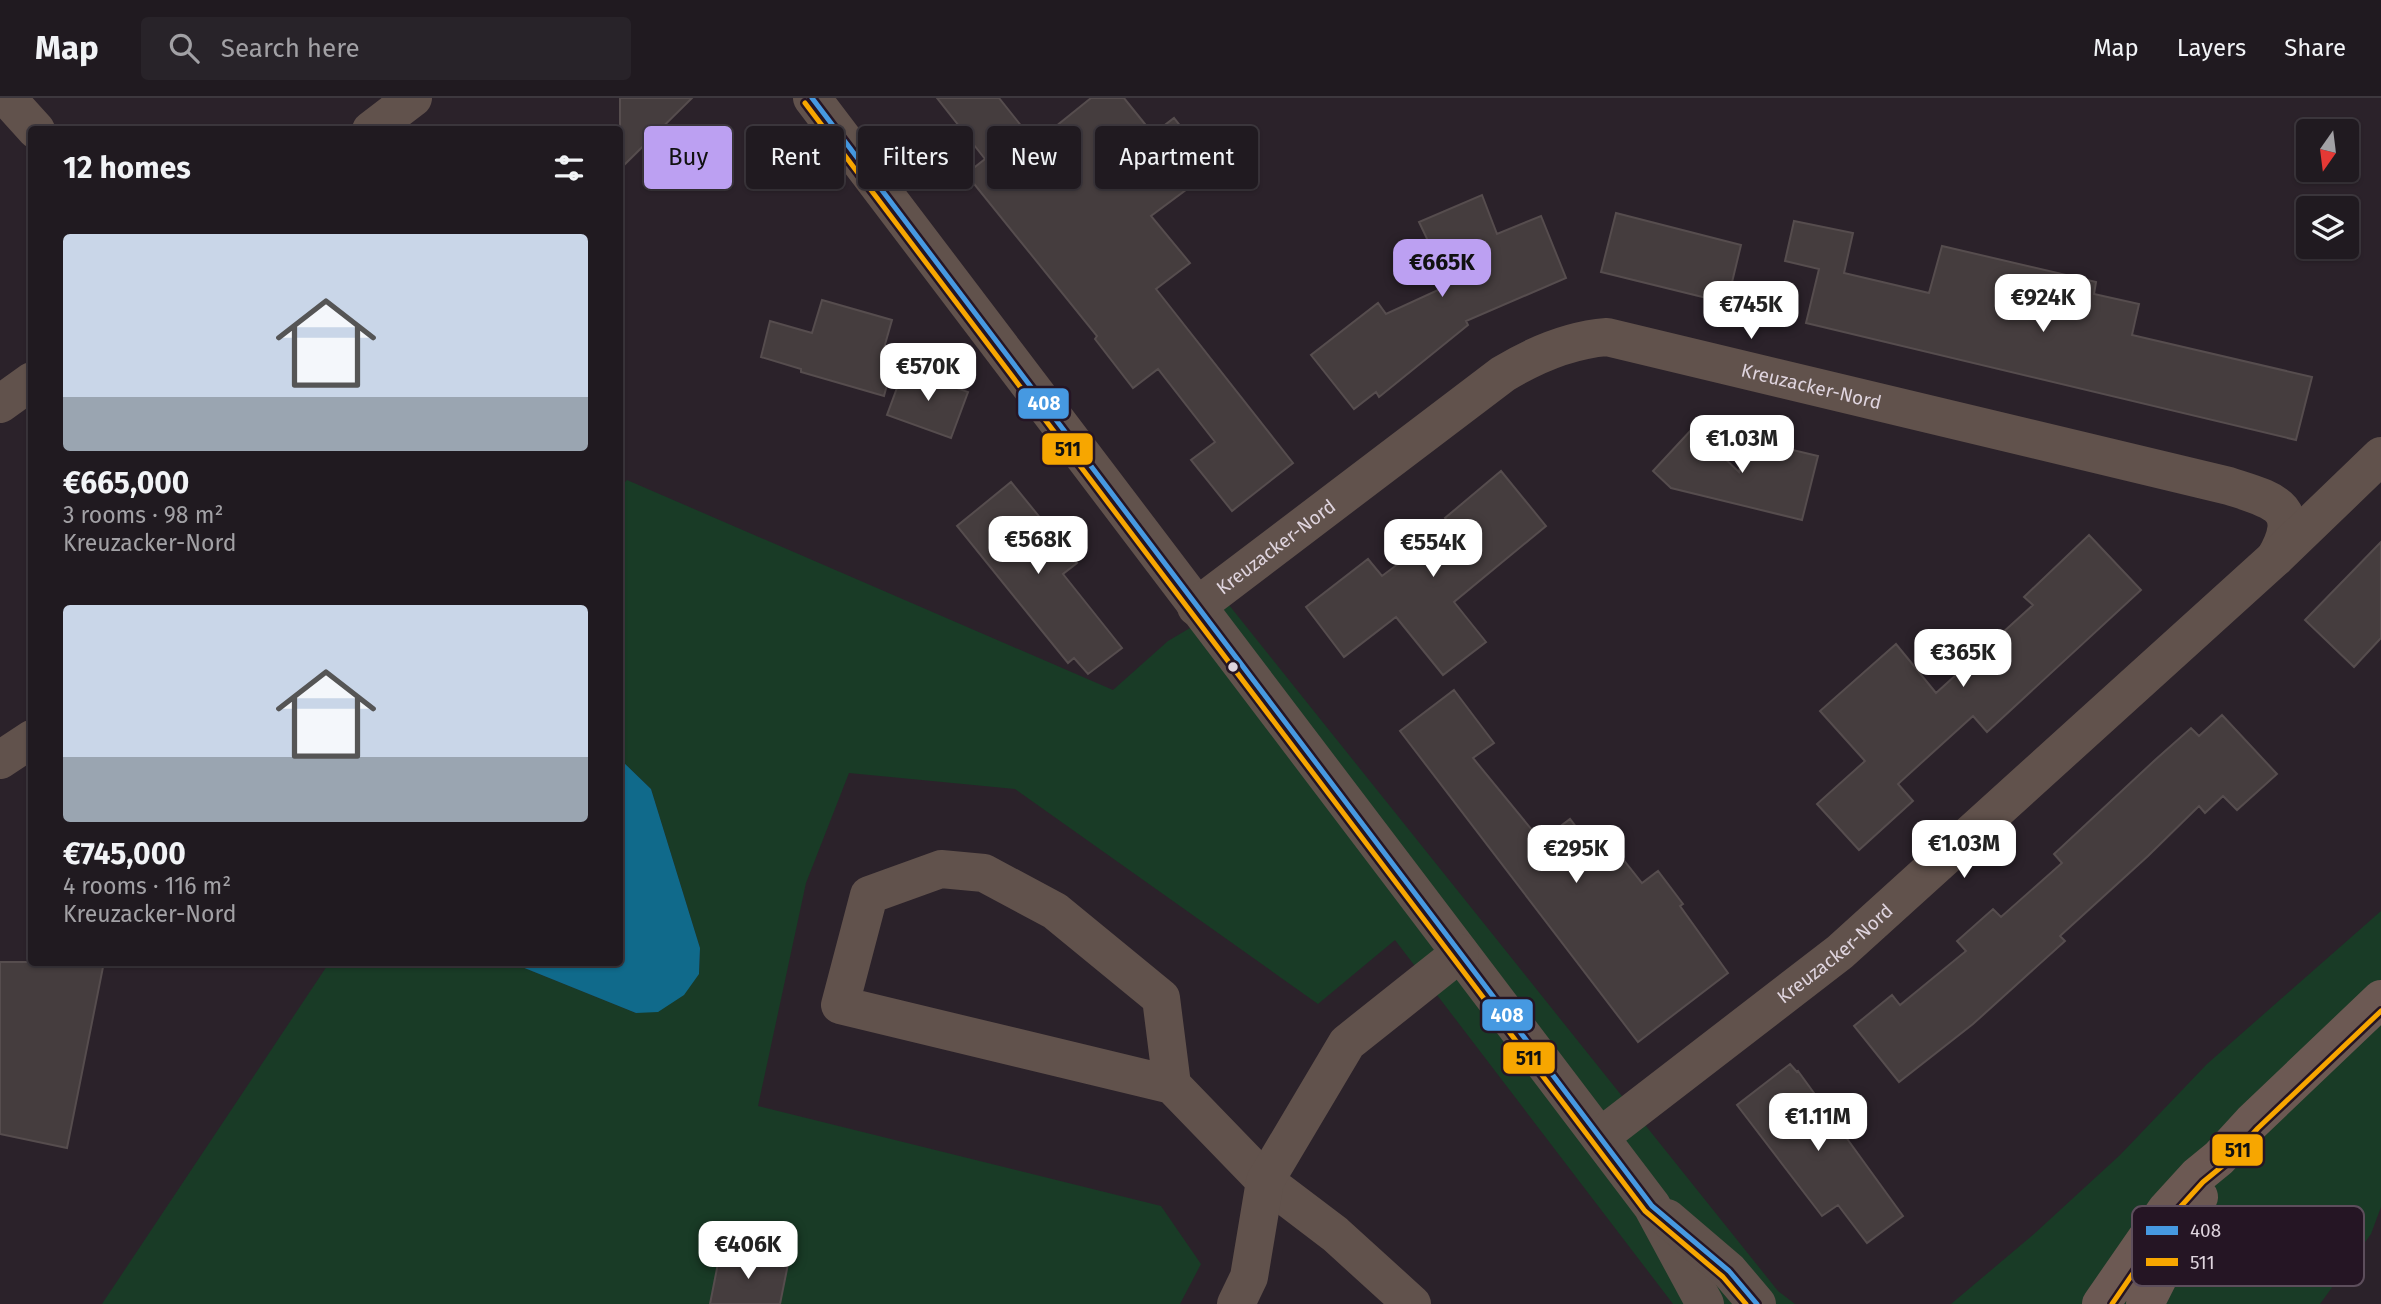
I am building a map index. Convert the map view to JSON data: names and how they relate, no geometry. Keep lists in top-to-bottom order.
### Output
{
  "streets": {
    "street": ["Kreuzacker-Nord"]
  },
  "lines": ["transit line 408", "transit line 511"],
  "legend": ["408", "511"],
  "north": "bottom",
  "page": {
    "header": "Map",
    "search": "Search here",
    "nav": ["Map", "Layers", "Share"],
    "chip": [
      "Buy",
      "Rent",
      "Filters",
      "New",
      "Apartment"
    ],
    "heading": "12 homes",
    "list": [
      {
        "name": "€665,000",
        "note": "3 rooms · 98 m² · Kreuzacker-Nord"
      },
      {
        "name": "€745,000",
        "note": "4 rooms · 116 m² · Kreuzacker-Nord"
      }
    ],
    "price": [
      "€665K",
      "€924K",
      "€745K",
      "€570K",
      "€1.03M",
      "€568K",
      "€554K",
      "€365K",
      "€1.03M",
      "€295K",
      "€1.11M",
      "€406K"
    ]
  }
}
